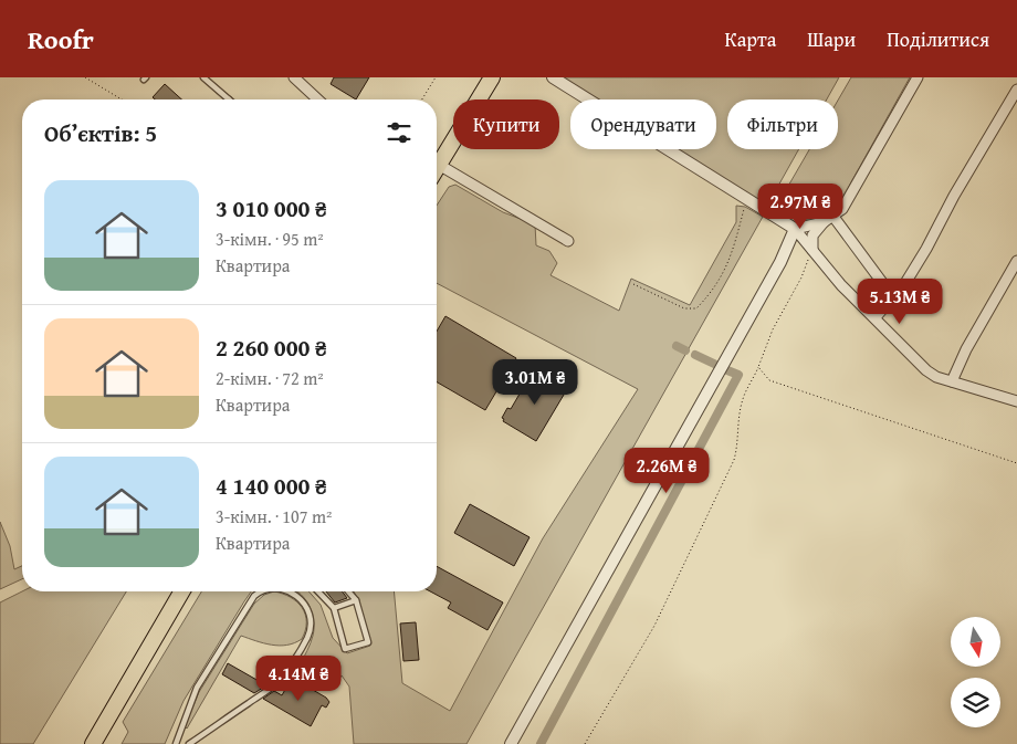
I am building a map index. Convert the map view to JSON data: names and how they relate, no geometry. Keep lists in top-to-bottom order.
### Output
{
  "north": "bottom",
  "page": {
    "header": "Roofr",
    "nav": ["Карта", "Шари", "Поділитися"],
    "chip": ["Купити", "Орендувати", "Фільтри"],
    "heading": "Об’єктів: 5",
    "list": [
      {
        "name": "3 010 000 ₴",
        "note": "3-кімн. · 95 m² · Квартира"
      },
      {
        "name": "2 260 000 ₴",
        "note": "2-кімн. · 72 m² · Квартира"
      },
      {
        "name": "4 140 000 ₴",
        "note": "3-кімн. · 107 m² · Квартира"
      }
    ],
    "price": [
      "2.97M ₴",
      "5.13M ₴",
      "3.01M ₴",
      "2.26M ₴",
      "4.14M ₴"
    ]
  }
}
